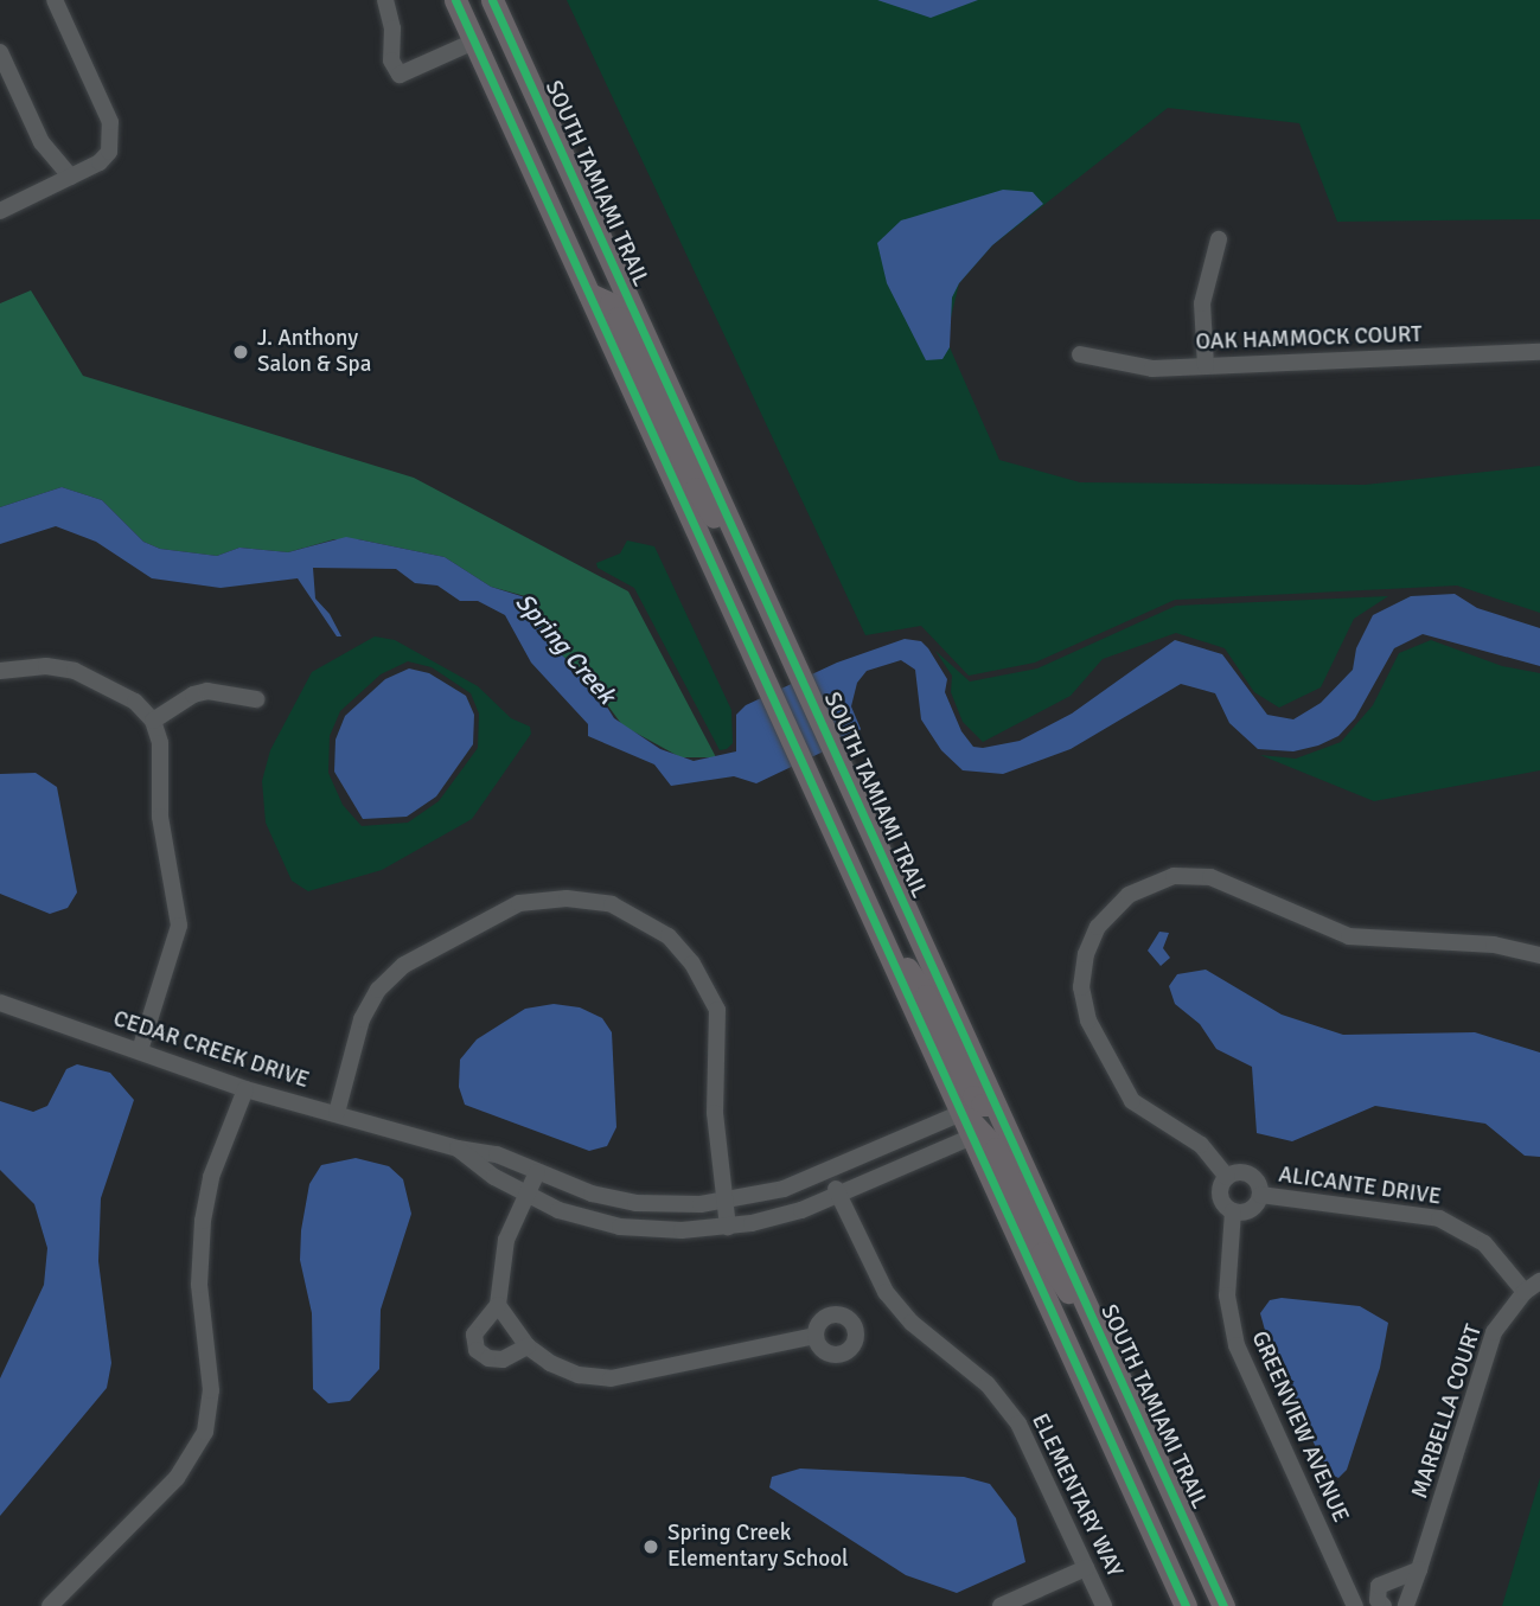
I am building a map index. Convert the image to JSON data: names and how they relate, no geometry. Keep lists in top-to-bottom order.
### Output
{
  "streets": {
    "main road": ["SOUTH TAMIAMI TRAIL"],
    "street": [
      "OAK HAMMOCK COURT",
      "CEDAR CREEK DRIVE",
      "ALICANTE DRIVE",
      "MARBELLA COURT",
      "GREENVIEW AVENUE",
      "ELEMENTARY WAY"
    ]
  },
  "crossings": [
    ["CEDAR CREEK DRIVE", "ELEMENTARY WAY"],
    ["ALICANTE DRIVE", "MARBELLA COURT"],
    ["ALICANTE DRIVE", "GREENVIEW AVENUE"]
  ],
  "water": ["Spring Creek"],
  "places": ["J. Anthony Salon & Spa", "Spring Creek Elementary School"]
}
